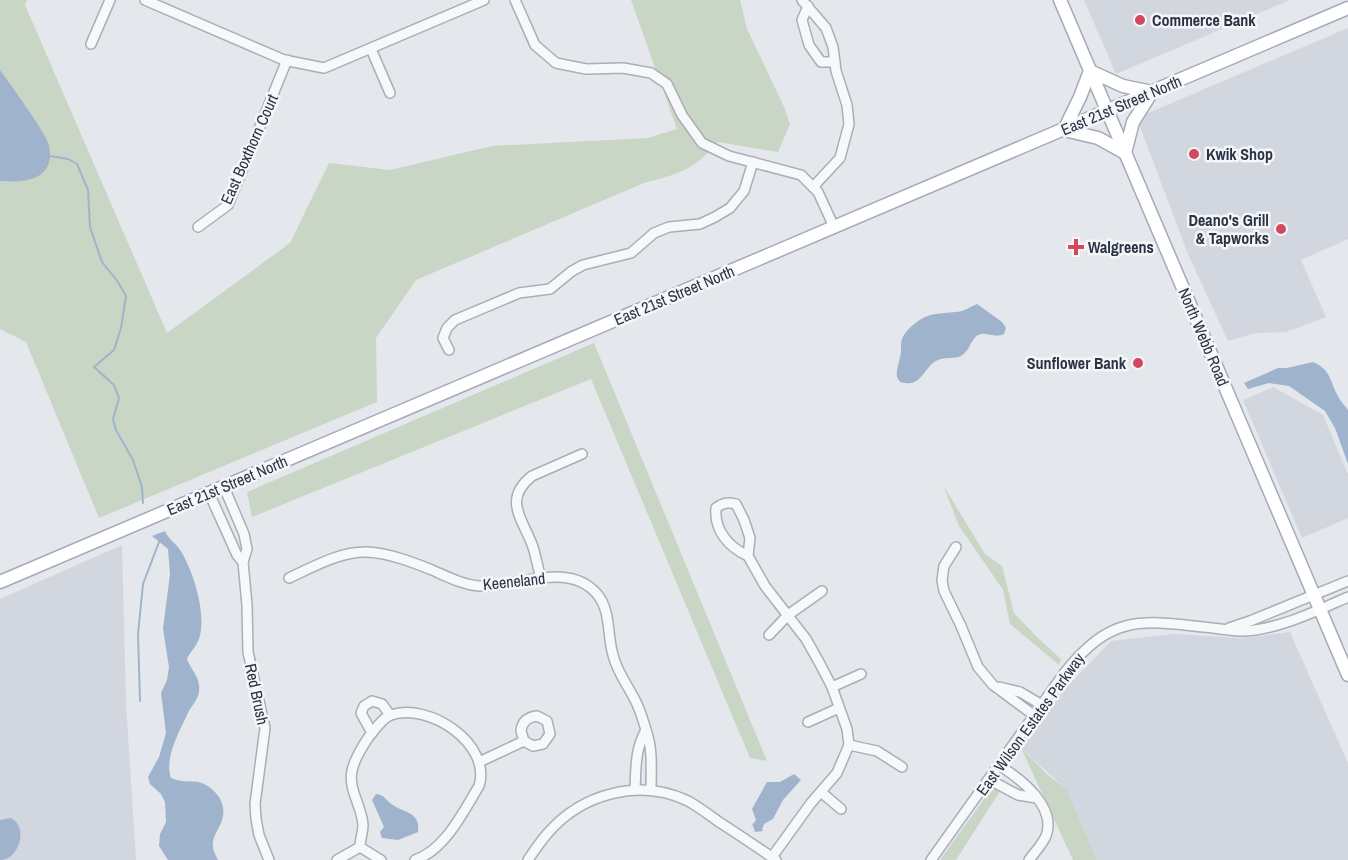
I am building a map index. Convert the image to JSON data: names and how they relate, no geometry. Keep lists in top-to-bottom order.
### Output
{
  "streets": {
    "main road": ["East 21st Street North", "North Webb Road"],
    "street": [
      "East Boxthorn Court",
      "Keeneland",
      "Red Brush",
      "East Wilson Estates Parkway"
    ]
  },
  "crossings": [
    ["East 21st Street North", "North Webb Road"],
    ["East 21st Street North", "Red Brush"],
    ["North Webb Road", "East Wilson Estates Parkway"]
  ],
  "places": {
    "other": [
      "Commerce Bank",
      "Kwik Shop",
      "Deano's Grill & Tapworks",
      "Sunflower Bank"
    ],
    "health": ["Walgreens"]
  }
}
